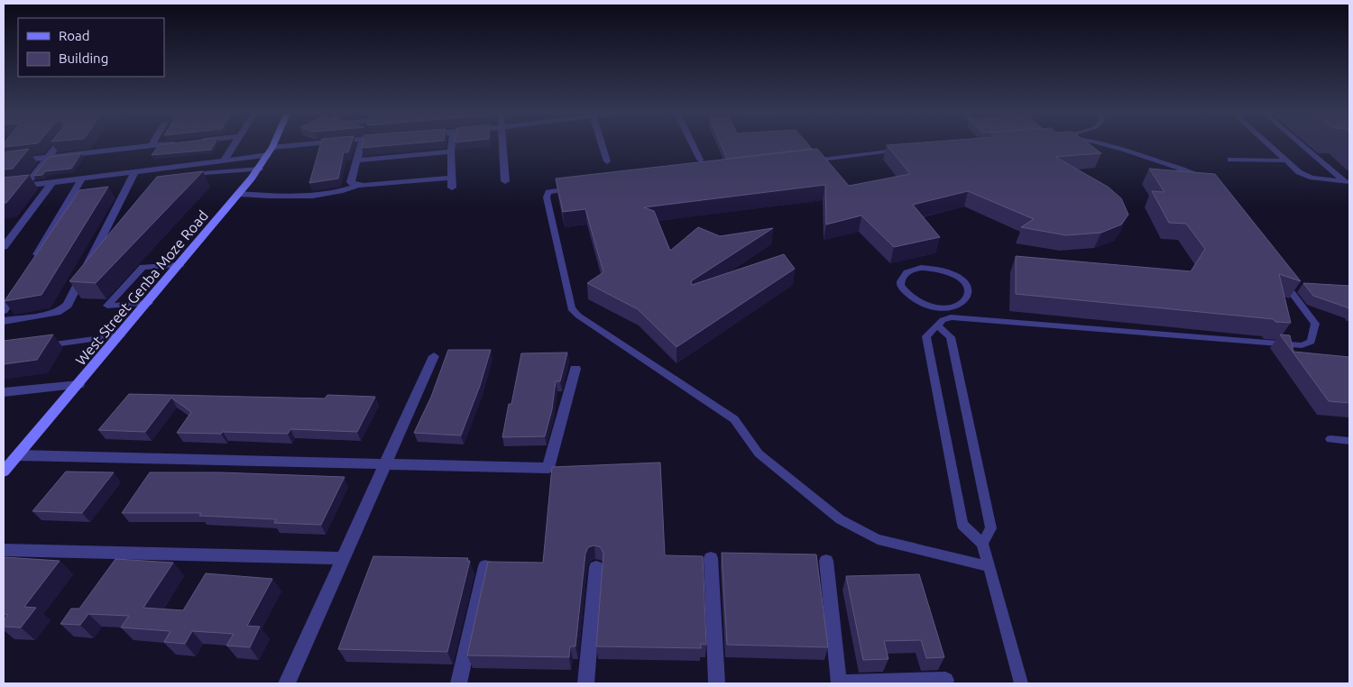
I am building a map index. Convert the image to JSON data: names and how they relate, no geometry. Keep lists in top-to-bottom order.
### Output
{
  "streets": {
    "street": ["West Street Genba Moze Road"]
  },
  "legend": ["Road", "Building"]
}
